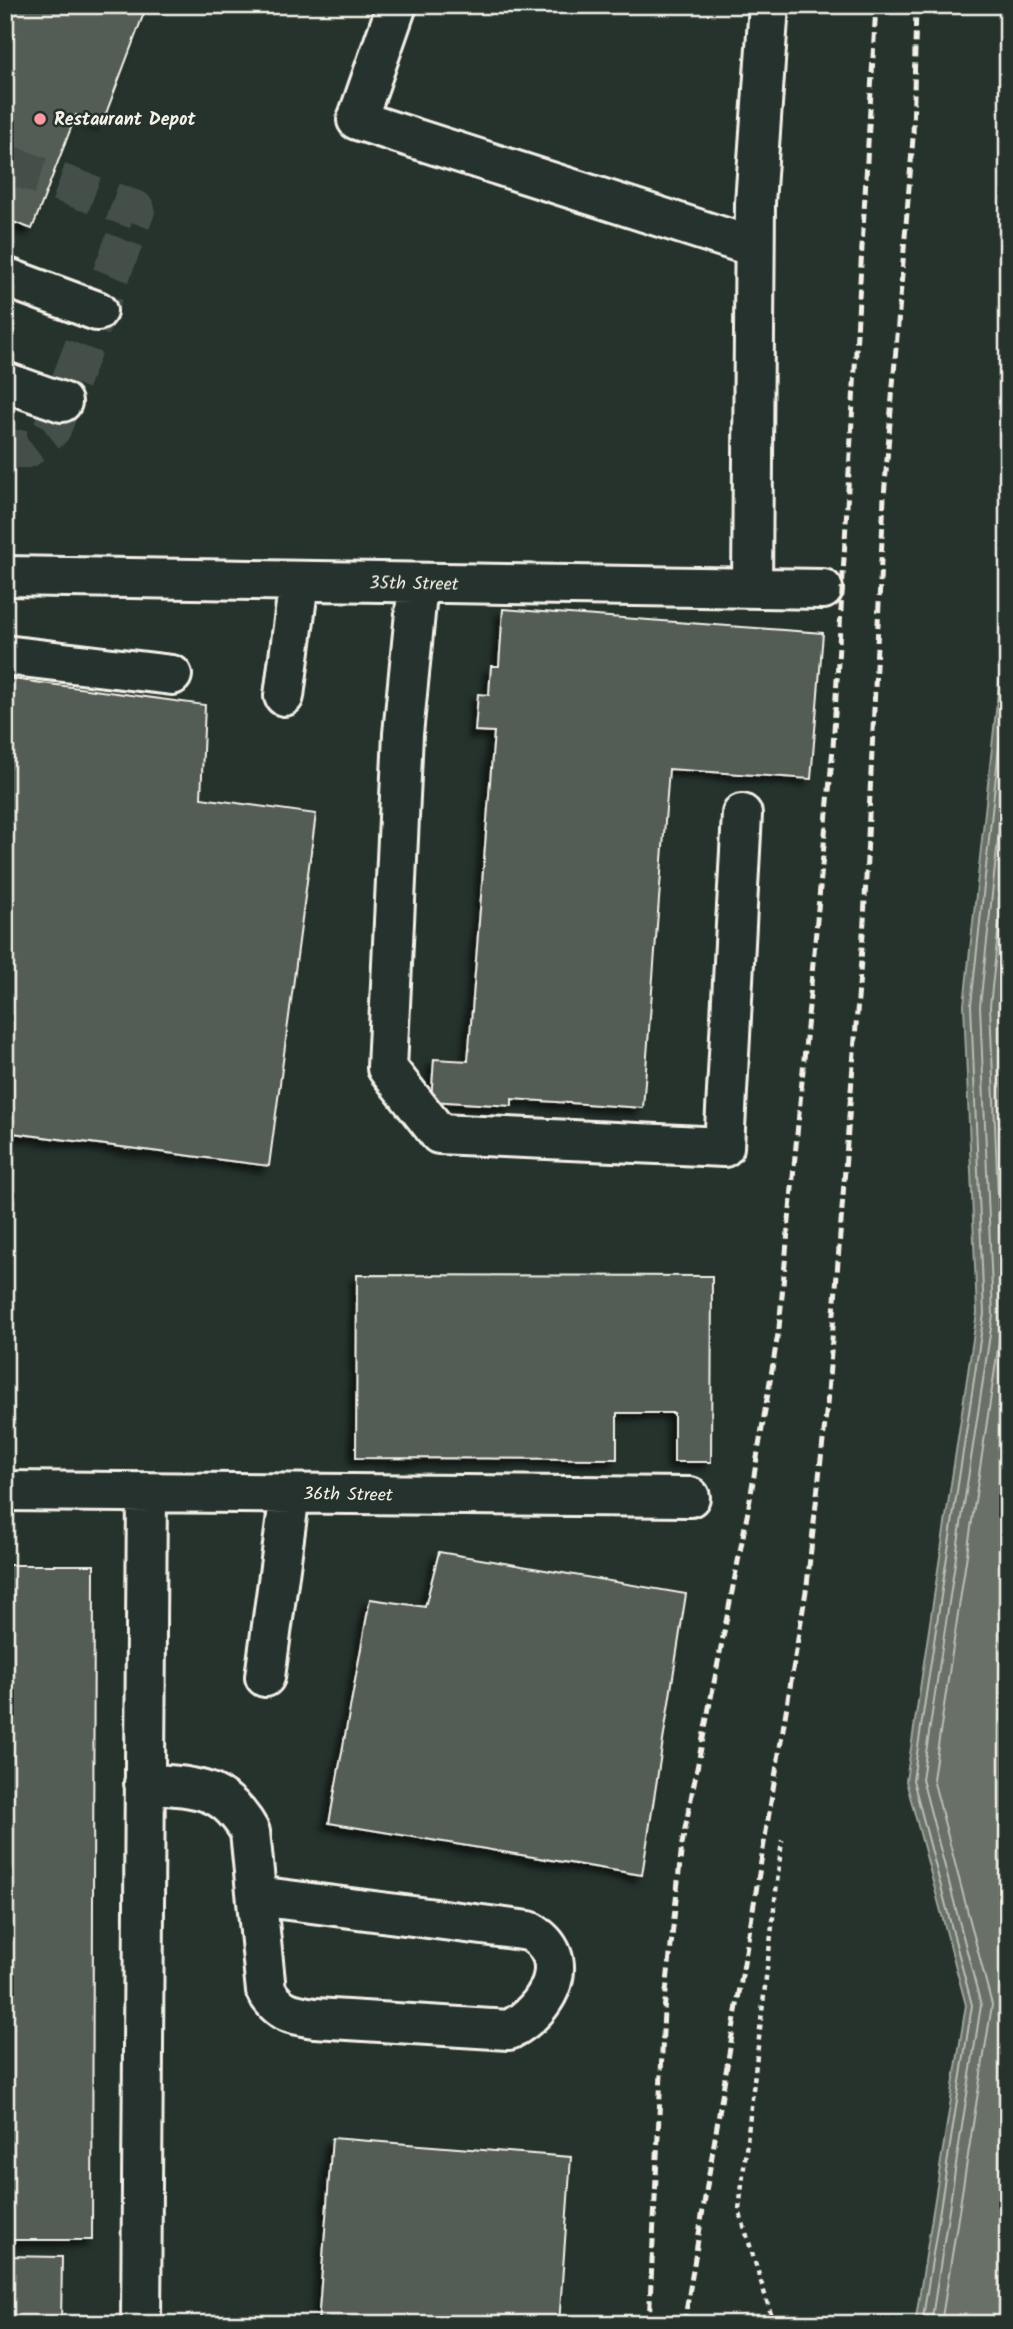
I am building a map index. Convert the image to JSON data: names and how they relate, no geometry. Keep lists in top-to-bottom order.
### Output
{
  "streets": {
    "street": ["35th Street", "36th Street"]
  },
  "places": ["Restaurant Depot"]
}
